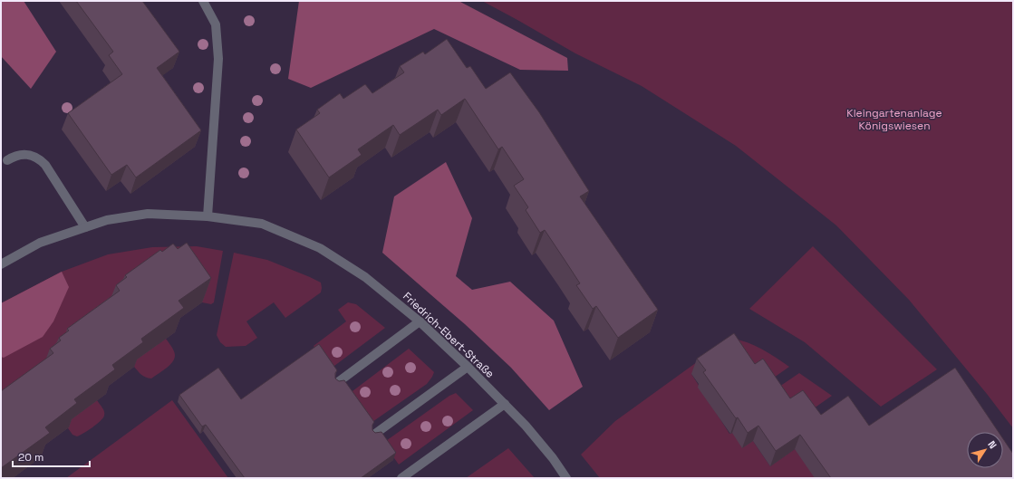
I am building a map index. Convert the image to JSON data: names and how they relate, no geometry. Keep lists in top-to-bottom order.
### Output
{
  "streets": {
    "street": ["Friedrich-Ebert-Straße"]
  },
  "parks": ["Kleingartenanlage Königswiesen"],
  "scale_bar": "20 m",
  "north": "top right"
}
